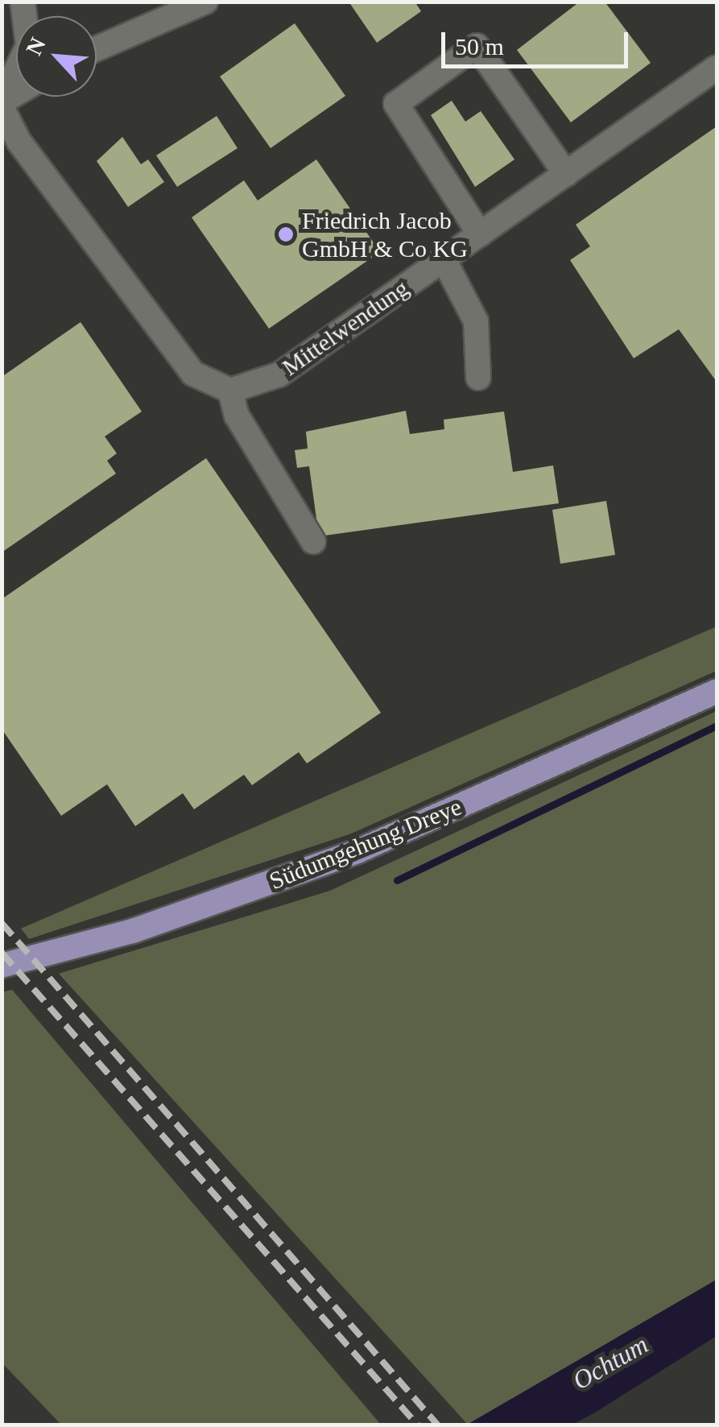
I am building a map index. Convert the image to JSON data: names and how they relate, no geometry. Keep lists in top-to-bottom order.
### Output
{
  "streets": {
    "main road": ["Südumgehung Dreye"],
    "street": ["Mittelwendung"]
  },
  "water": ["Ochtum"],
  "places": ["Friedrich Jacob GmbH & Co KG"],
  "scale_bar": "50 m",
  "north": "top left"
}
